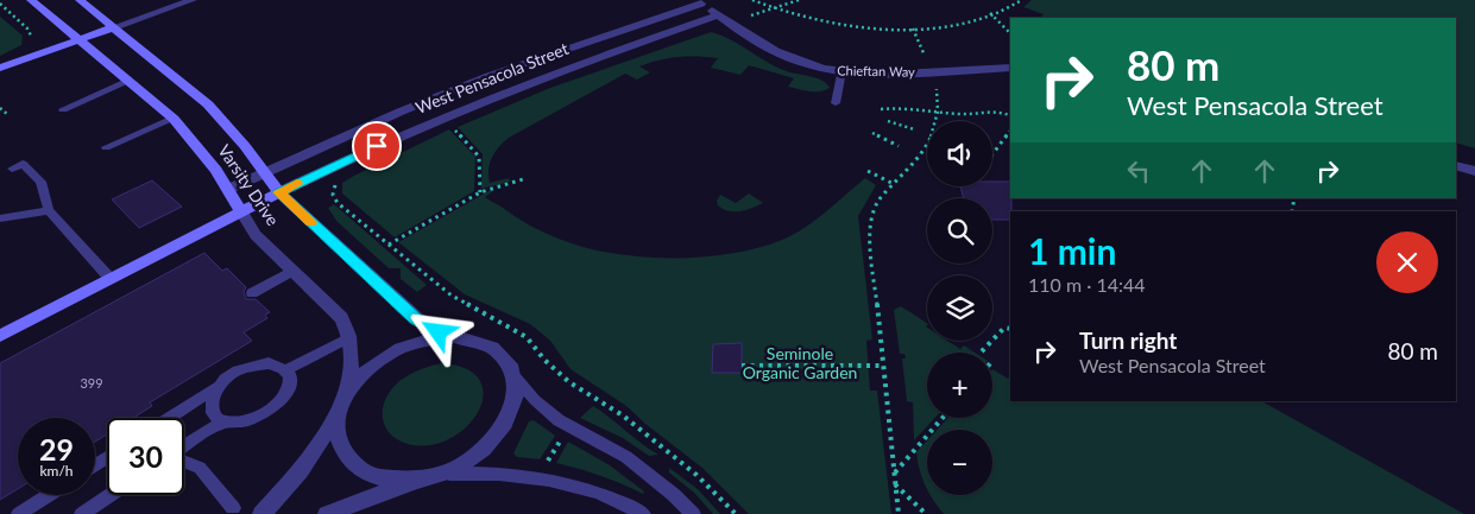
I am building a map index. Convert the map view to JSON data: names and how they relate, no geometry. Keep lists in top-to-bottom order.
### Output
{
  "streets": {
    "main road": ["West Pensacola Street", "Varsity Drive"],
    "street": ["Chieftan Way"]
  },
  "crossings": [
    ["Chieftan Way", "West Pensacola Street"],
    ["West Pensacola Street", "Varsity Drive"]
  ],
  "parks": ["Seminole Organic Garden"],
  "house_numbers": ["399"],
  "page": {
    "turn": ["80 m", "West Pensacola Street"],
    "map_buttons": ["+", "−"],
    "heading": ["1 min", "110 m · 14:44"],
    "list": [
      {
        "name": "Turn right",
        "note": "West Pensacola Street",
        "value": "80 m"
      }
    ],
    "speed": "29 km/h",
    "limit": "30"
  }
}
